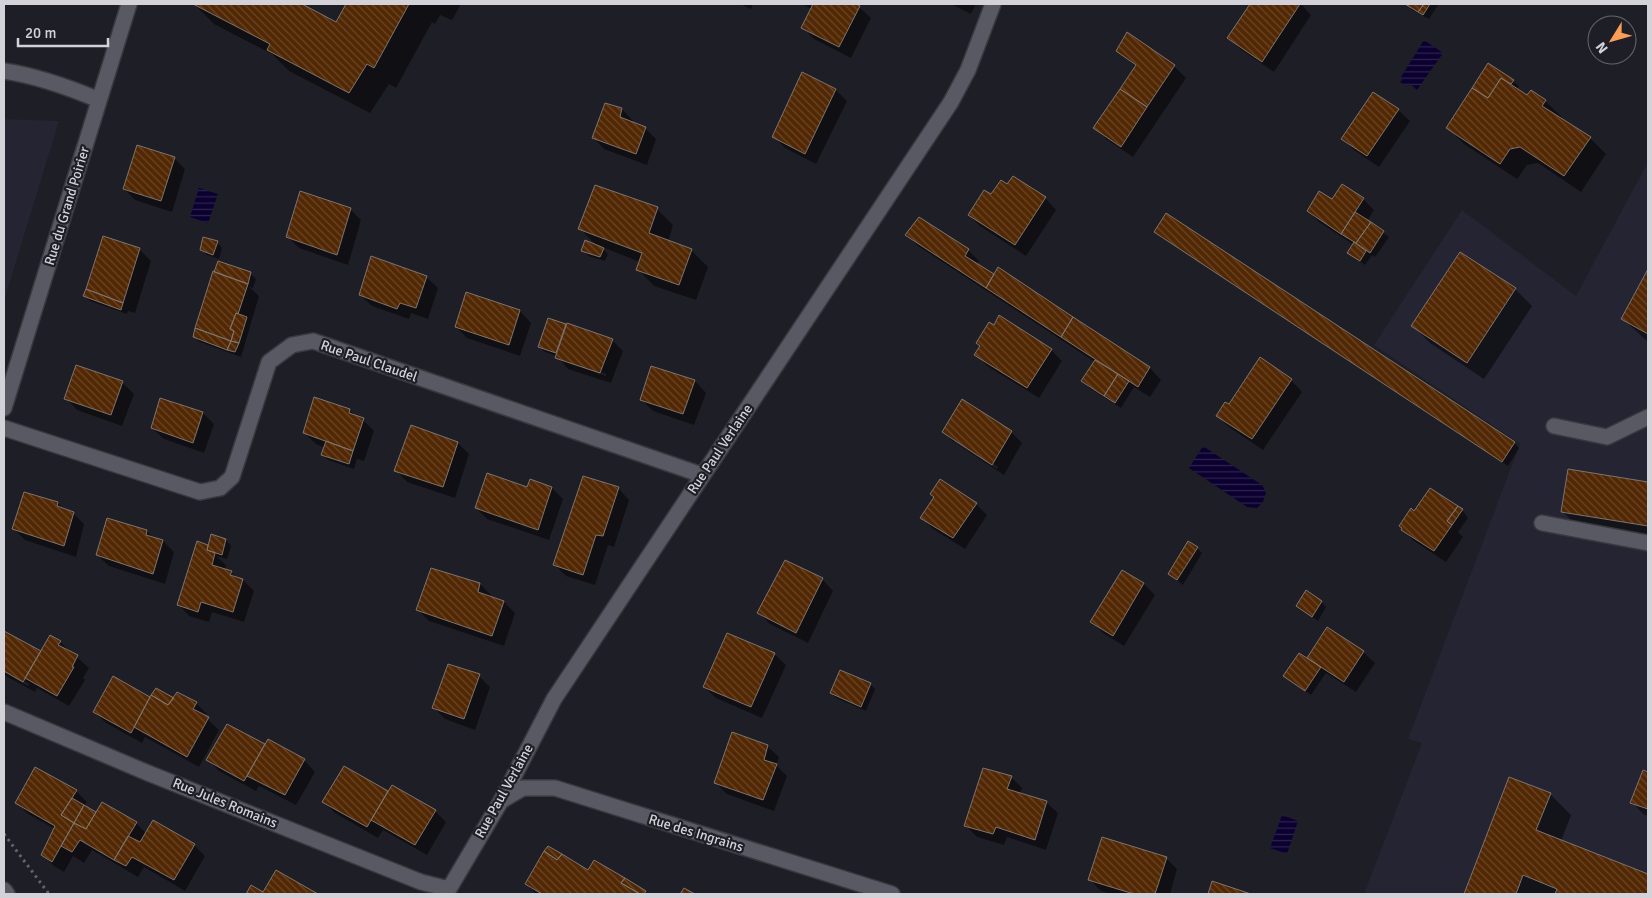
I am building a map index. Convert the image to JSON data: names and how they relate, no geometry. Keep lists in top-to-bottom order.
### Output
{
  "streets": {
    "street": [
      "Rue du Grand Poirier",
      "Rue Paul Claudel",
      "Rue Paul Verlaine",
      "Rue Jules Romains",
      "Rue des Ingrains"
    ]
  },
  "crossings": [
    ["Rue Paul Claudel", "Rue Paul Verlaine"],
    ["Rue Paul Verlaine", "Rue Jules Romains"],
    ["Rue Paul Verlaine", "Rue des Ingrains"]
  ],
  "scale_bar": "20 m",
  "north": "bottom left"
}
